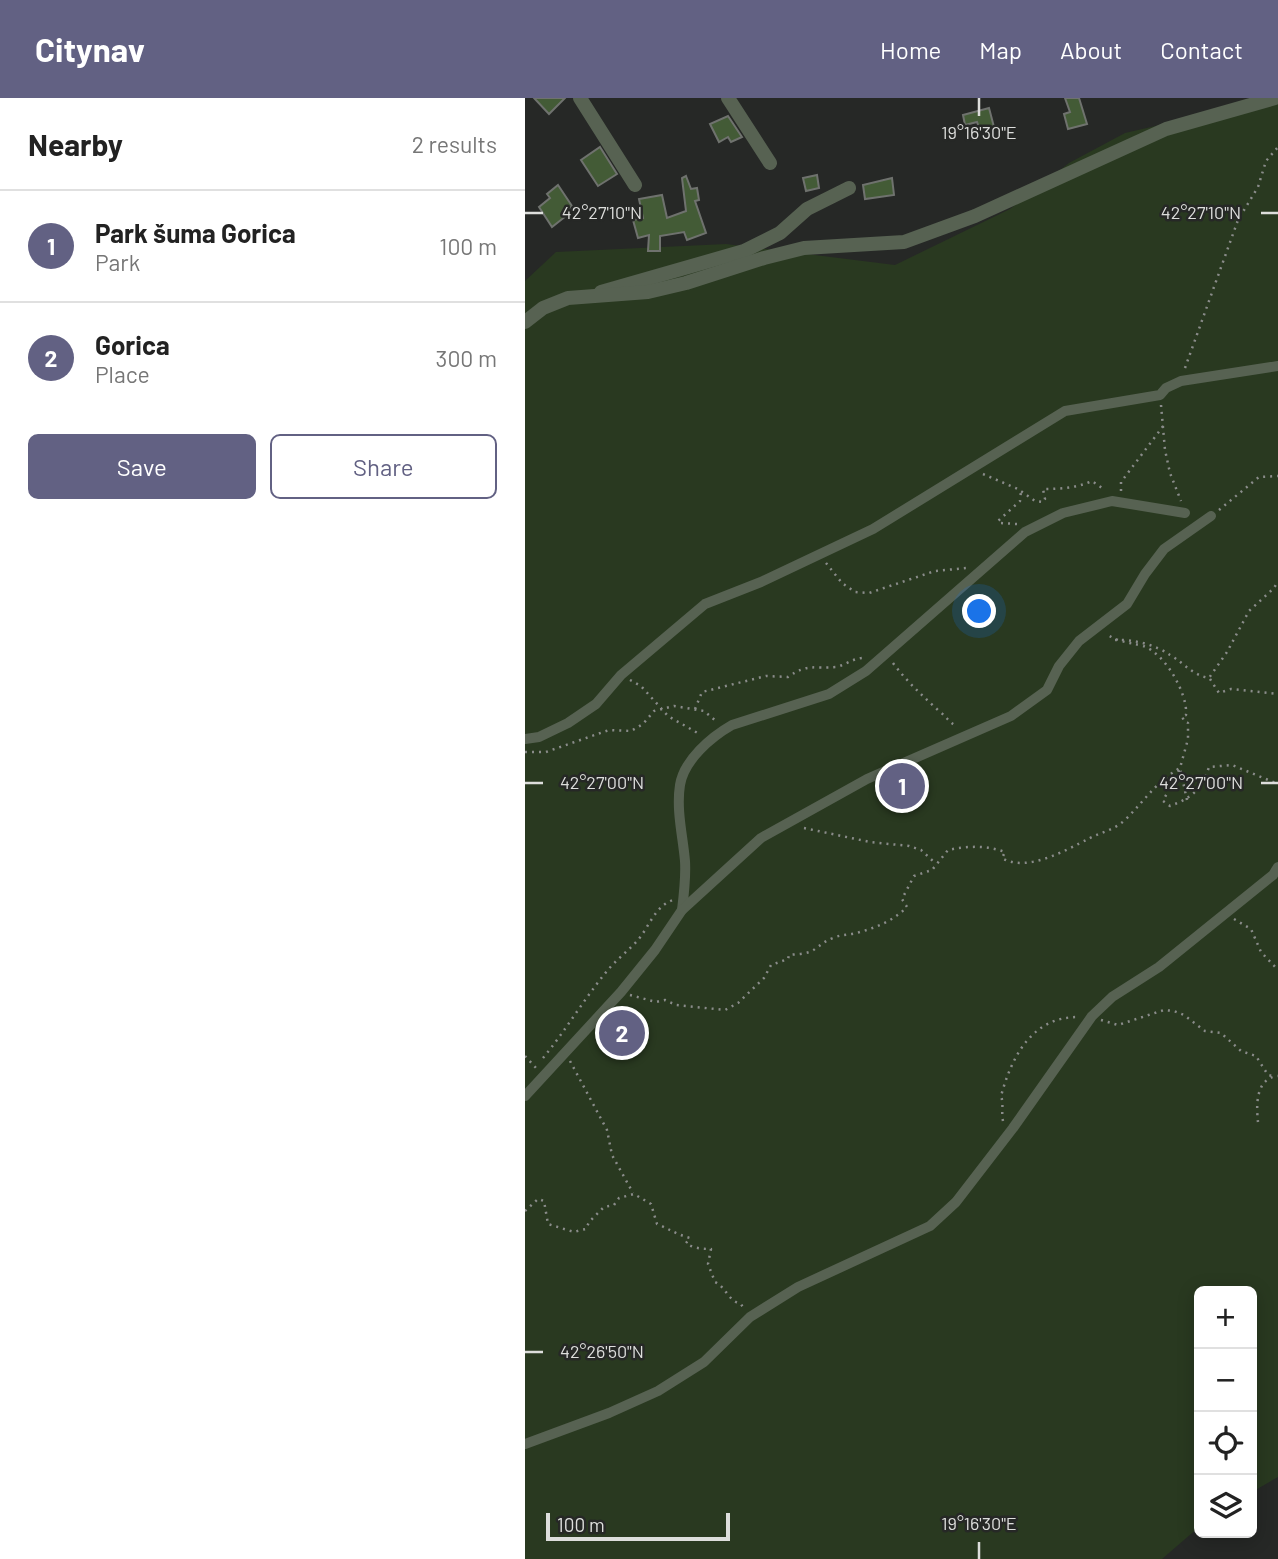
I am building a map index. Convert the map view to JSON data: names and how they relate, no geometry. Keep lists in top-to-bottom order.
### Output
{
  "scale_bar": "100 m",
  "page": {
    "header": "Citynav",
    "nav": [
      "Home",
      "Map",
      "About",
      "Contact"
    ],
    "heading": ["Nearby", "2 results"],
    "list": [
      {
        "mark": "1",
        "name": "Park šuma Gorica",
        "note": "Park",
        "value": "100 m"
      },
      {
        "mark": "2",
        "name": "Gorica",
        "note": "Place",
        "value": "300 m"
      }
    ],
    "buttons": ["Save", "Share"],
    "pins": ["1", "2"],
    "map_buttons": ["+", "−"],
    "scale": "100 m"
  },
  "coordinates": [
    "19°16'30\"E",
    "42°27'10\"N",
    "42°27'00\"N",
    "42°26'50\"N"
  ]
}
